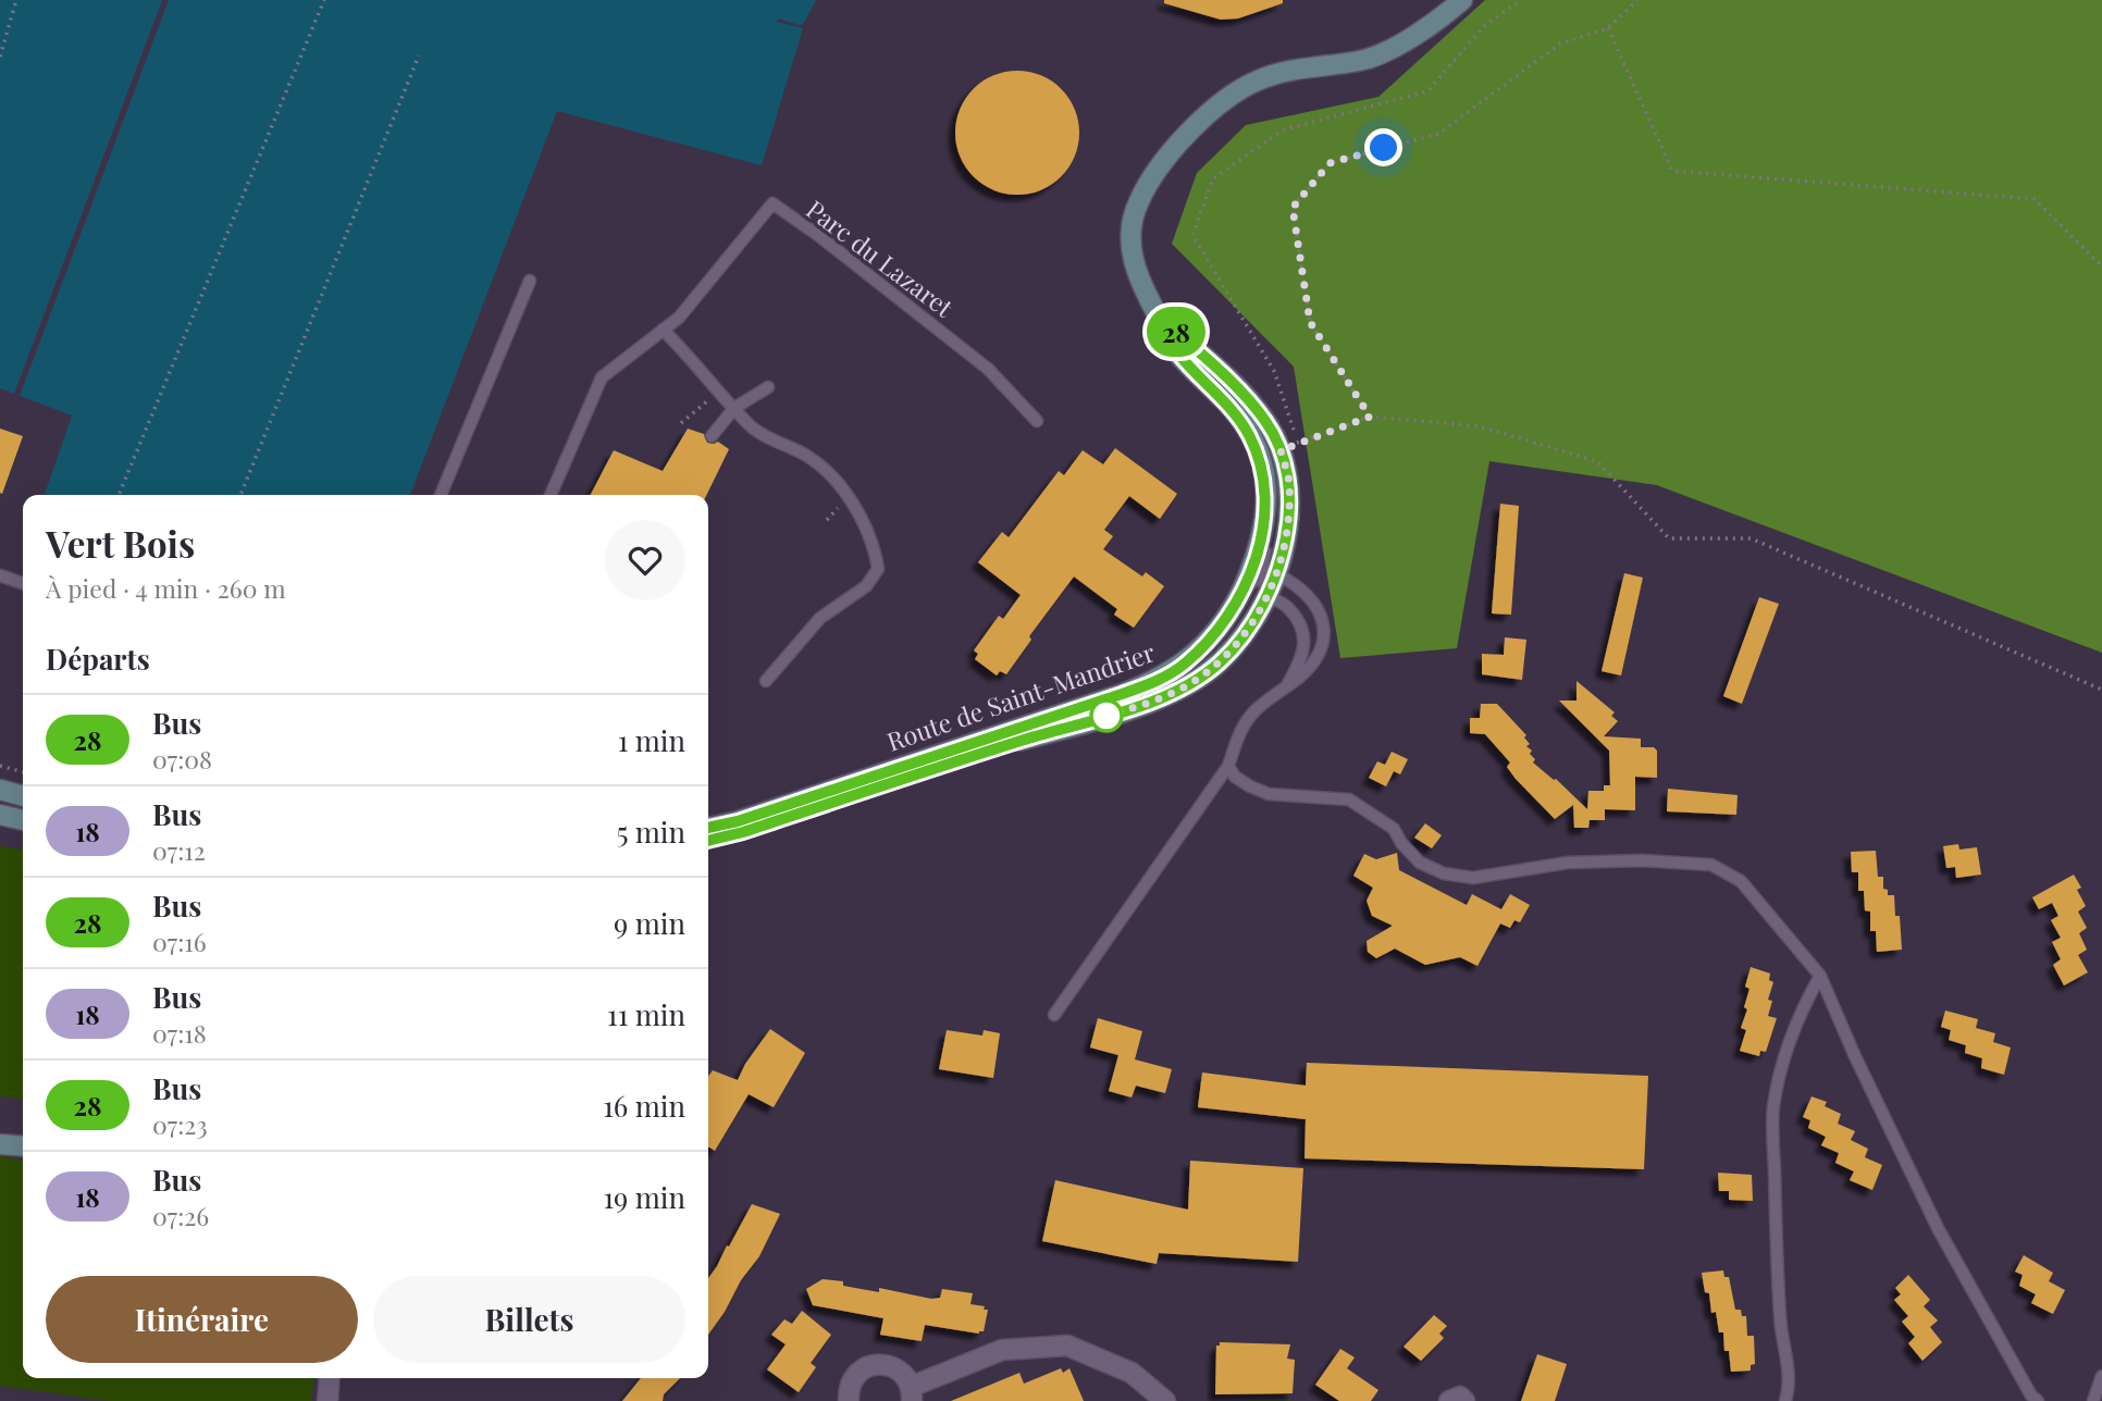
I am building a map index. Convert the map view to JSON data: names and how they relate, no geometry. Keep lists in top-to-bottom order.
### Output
{
  "streets": {
    "main road": ["Route de Saint-Mandrier"],
    "lane": ["Parc du Lazaret"]
  },
  "lines": ["bus line 28"],
  "page": {
    "on_map": "28",
    "heading": [
      ["Vert Bois", "À pied · 4 min · 260 m"],
      "Départs"
    ],
    "list": [
      {
        "mark": "28",
        "name": "Bus",
        "note": "07:08",
        "value": "1 min"
      },
      {
        "mark": "18",
        "name": "Bus",
        "note": "07:12",
        "value": "5 min"
      },
      {
        "mark": "28",
        "name": "Bus",
        "note": "07:16",
        "value": "9 min"
      },
      {
        "mark": "18",
        "name": "Bus",
        "note": "07:18",
        "value": "11 min"
      },
      {
        "mark": "28",
        "name": "Bus",
        "note": "07:23",
        "value": "16 min"
      },
      {
        "mark": "18",
        "name": "Bus",
        "note": "07:26",
        "value": "19 min"
      }
    ],
    "buttons": ["Itinéraire", "Billets"]
  }
}
